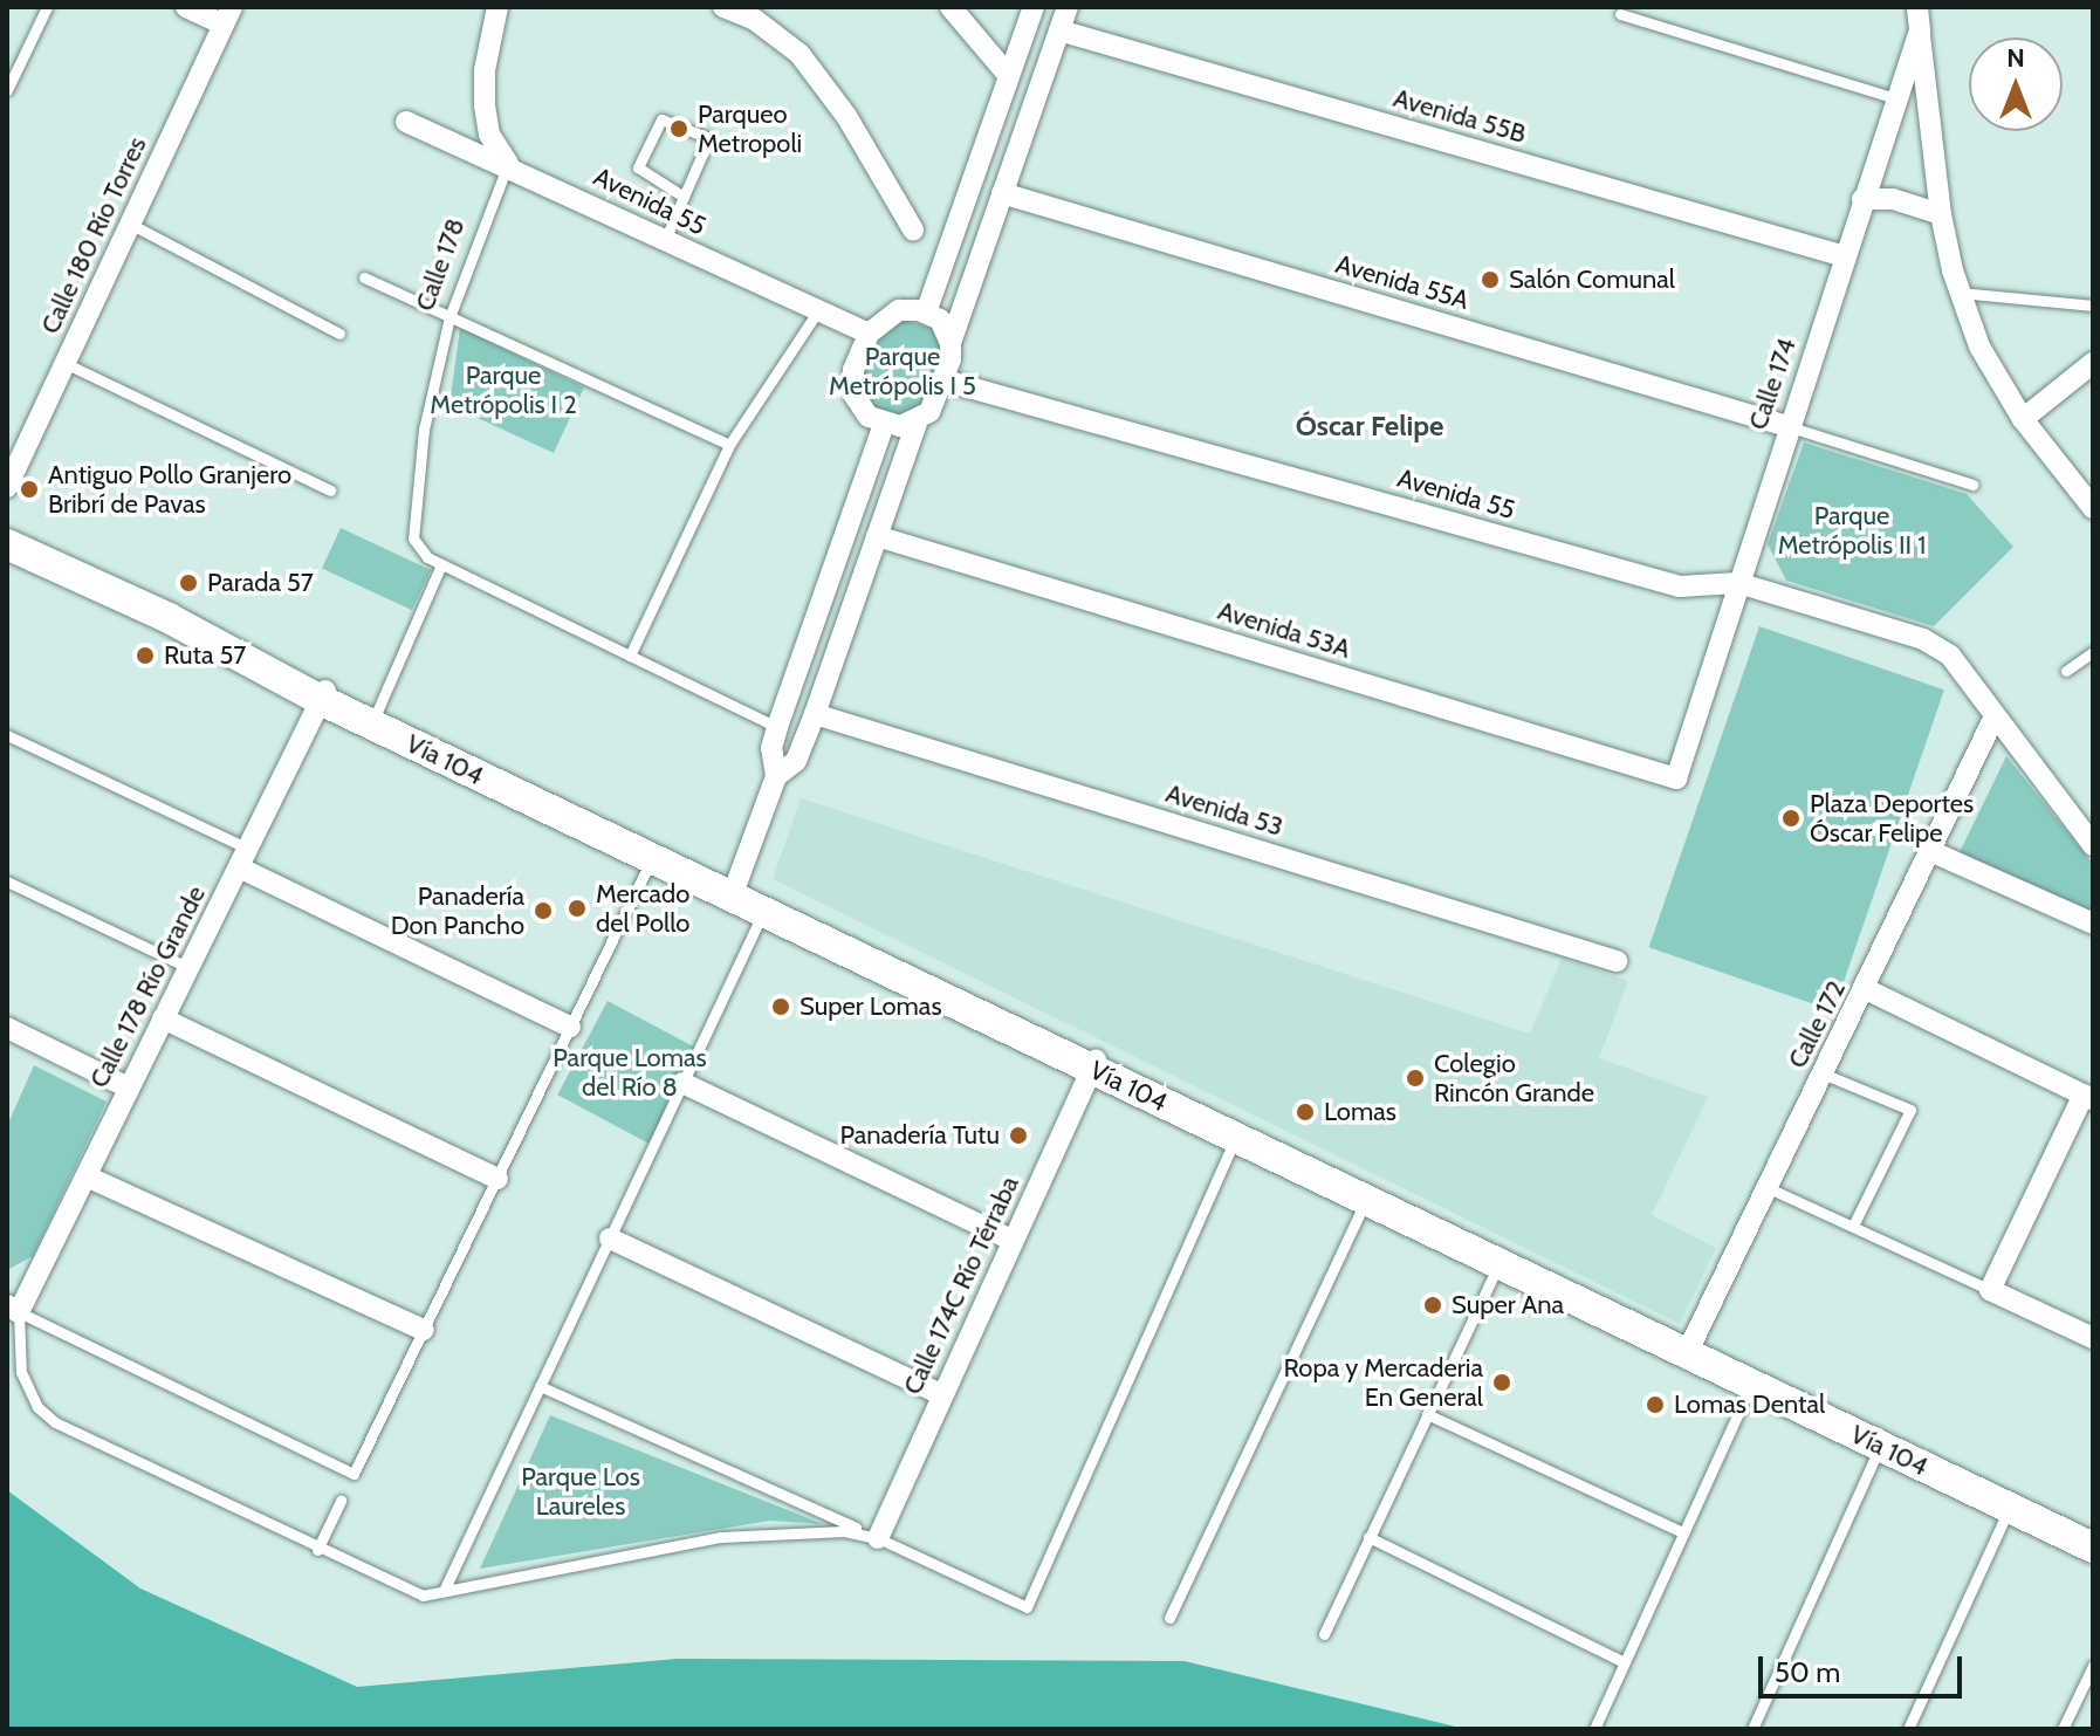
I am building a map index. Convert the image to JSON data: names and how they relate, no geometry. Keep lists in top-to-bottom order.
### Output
{
  "streets": {
    "main road": ["Vía 104"],
    "street": [
      "Avenida 55B",
      "Avenida 55",
      "Calle 180 Río Torres",
      "Avenida 55A",
      "Calle 174",
      "Avenida 53A",
      "Avenida 53",
      "Calle 178 Río Grande",
      "Calle 172",
      "Calle 174C Río Térraba"
    ],
    "lane": ["Calle 178"]
  },
  "crossings": [
    ["Avenida 55B", "Calle 174"],
    ["Avenida 55", "Calle 178"],
    ["Avenida 55", "Calle 174"],
    ["Avenida 55", "Calle 172"],
    ["Avenida 55A", "Calle 174"],
    ["Calle 174", "Avenida 53A"],
    ["Vía 104", "Calle 178 Río Grande"],
    ["Vía 104", "Calle 172"],
    ["Vía 104", "Calle 174C Río Térraba"]
  ],
  "districts": ["Óscar Felipe"],
  "parks": [
    "Parque Metrópolis I 5",
    "Parque Metrópolis I 2",
    "Parque Metrópolis II 1",
    "Parque Lomas del Río 8",
    "Parque Los Laureles"
  ],
  "places": [
    "Parqueo Metropoli",
    "Salón Comunal",
    "Antiguo Pollo Granjero Bribrí de Pavas",
    "Parada 57",
    "Ruta 57",
    "Plaza Deportes Óscar Felipe",
    "Mercado del Pollo",
    "Panadería Don Pancho",
    "Super Lomas",
    "Colegio Rincón Grande",
    "Lomas",
    "Panadería Tutu",
    "Super Ana",
    "Ropa y Mercaderia En General",
    "Lomas Dental"
  ],
  "scale_bar": "50 m",
  "north": "top"
}
